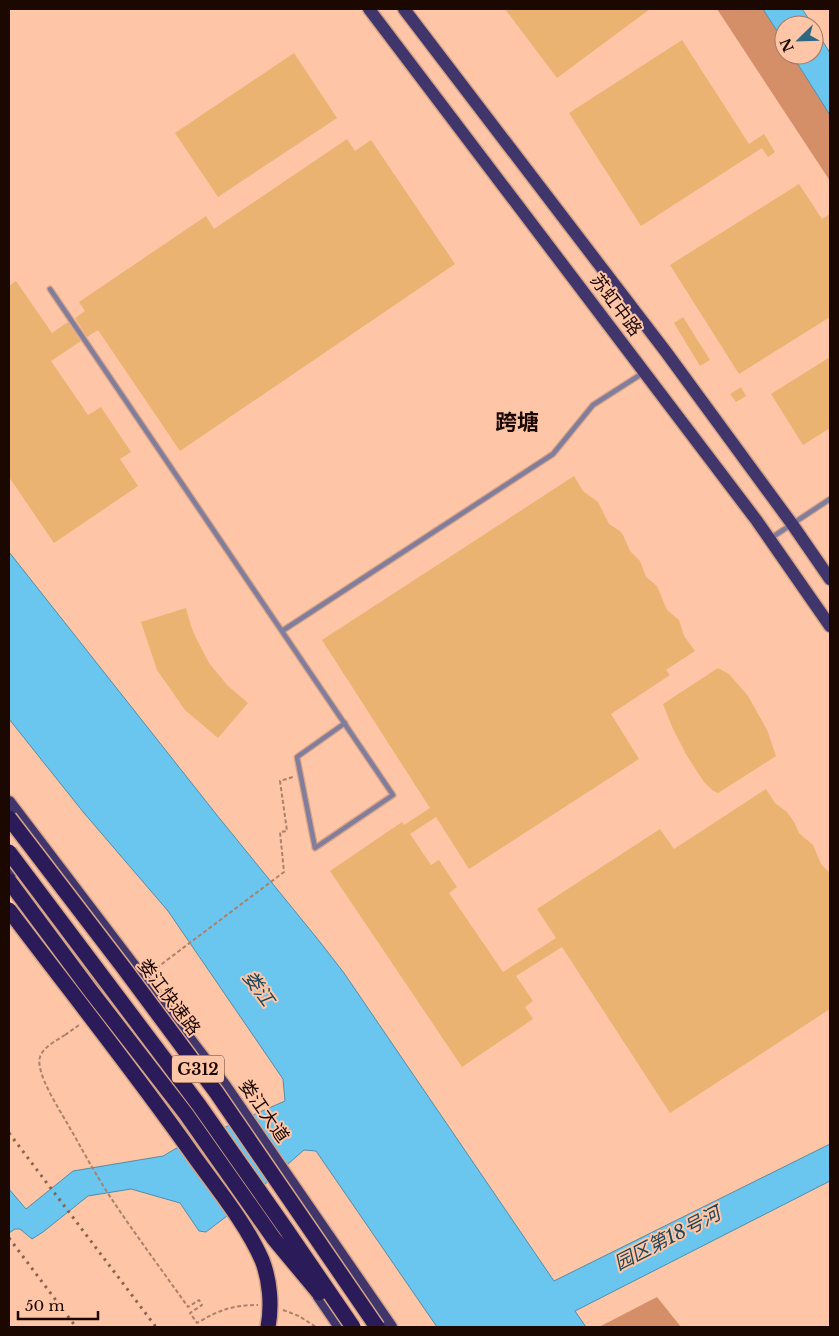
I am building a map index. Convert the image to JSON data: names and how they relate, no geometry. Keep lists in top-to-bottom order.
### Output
{
  "streets": {
    "highway": ["娄江快速路", "G312"],
    "main road": ["苏虹中路", "娄江大道"]
  },
  "districts": ["跨塘"],
  "water": ["娄江", "园区第18号河"],
  "scale_bar": "50 m",
  "north": "bottom left"
}
